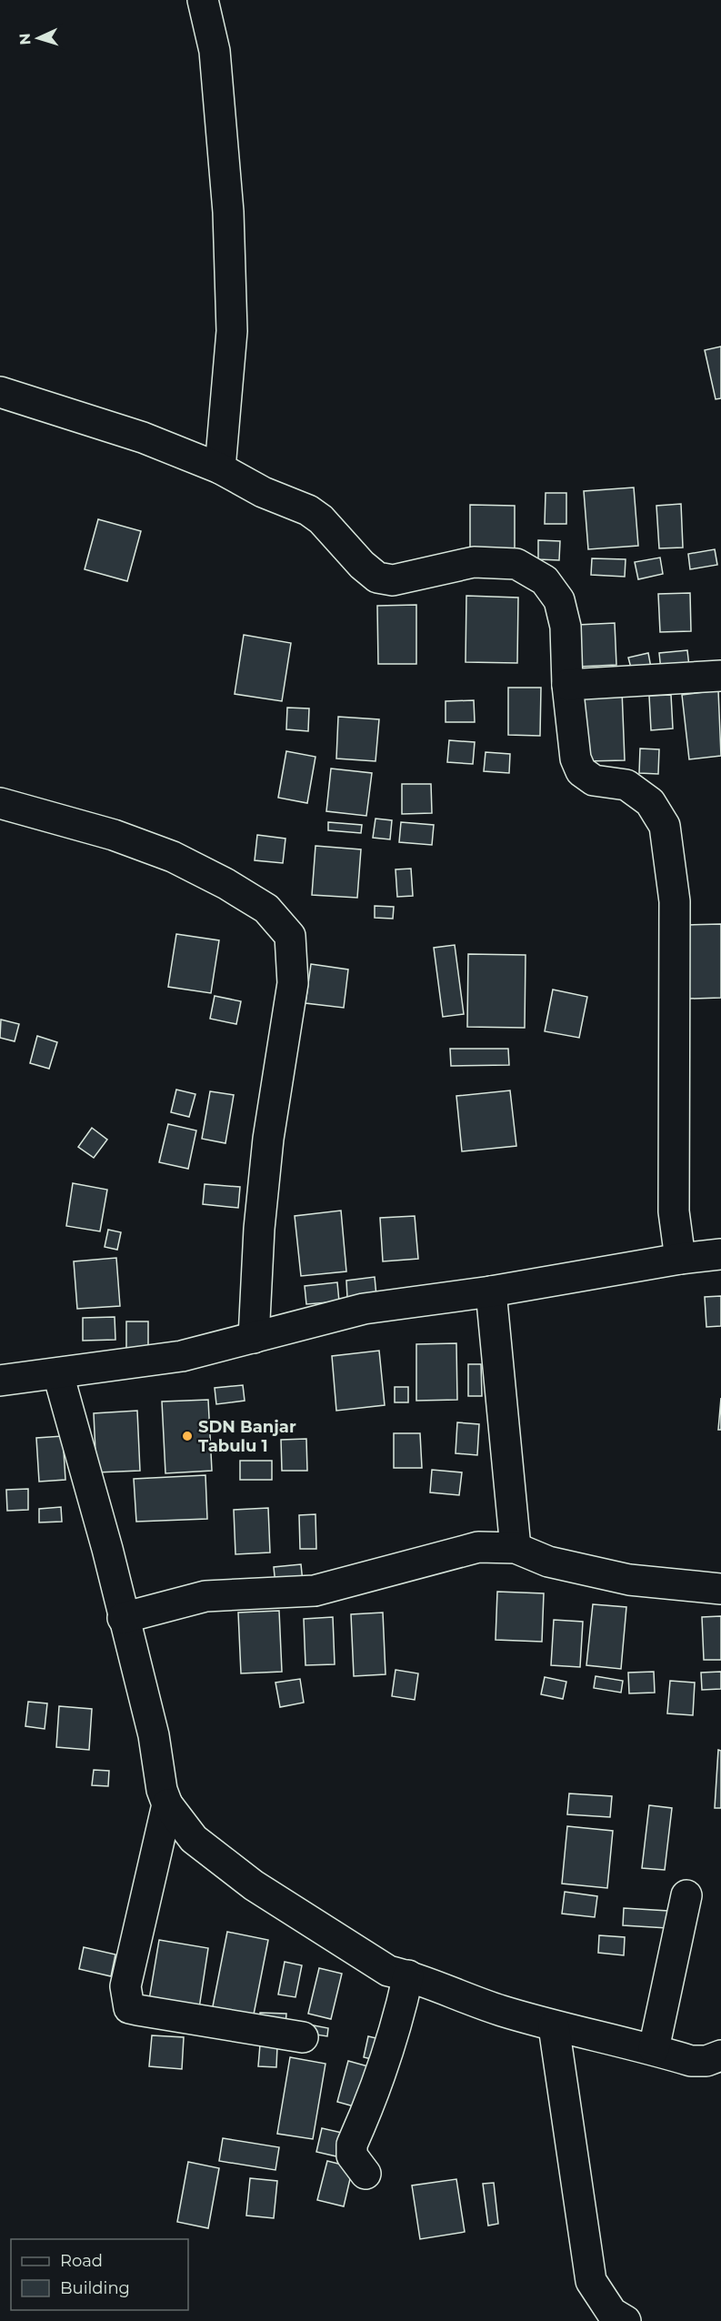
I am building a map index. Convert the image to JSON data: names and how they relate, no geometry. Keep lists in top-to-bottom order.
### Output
{
  "places": ["SDN Banjar Tabulu 1"],
  "legend": ["Road", "Building"],
  "north": "left"
}
